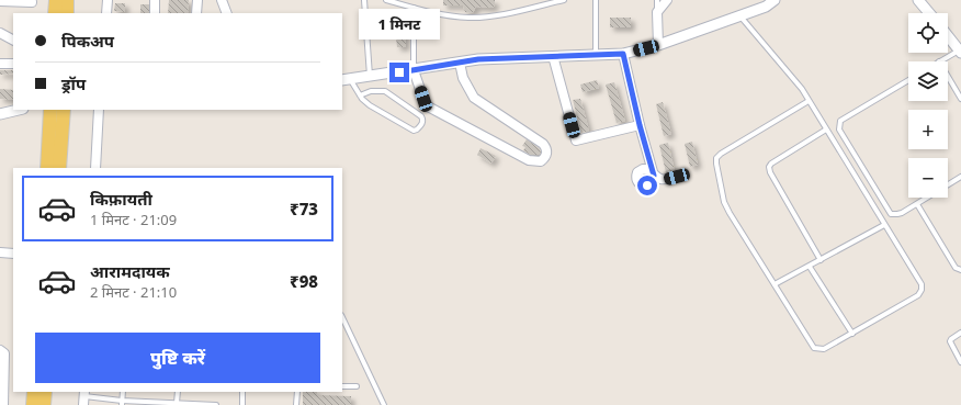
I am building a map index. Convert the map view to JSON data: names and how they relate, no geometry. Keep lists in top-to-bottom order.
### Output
{
  "page": {
    "bubble": "1 मिनट",
    "map_buttons": ["+", "−"],
    "banner": ["पिकअप", "ड्रॉप"],
    "list": [
      {
        "name": "किफ़ायती",
        "note": "1 मिनट · 21:09",
        "value": "₹73"
      },
      {
        "name": "आरामदायक",
        "note": "2 मिनट · 21:10",
        "value": "₹98"
      }
    ],
    "buttons": "पुष्टि करें"
  }
}
